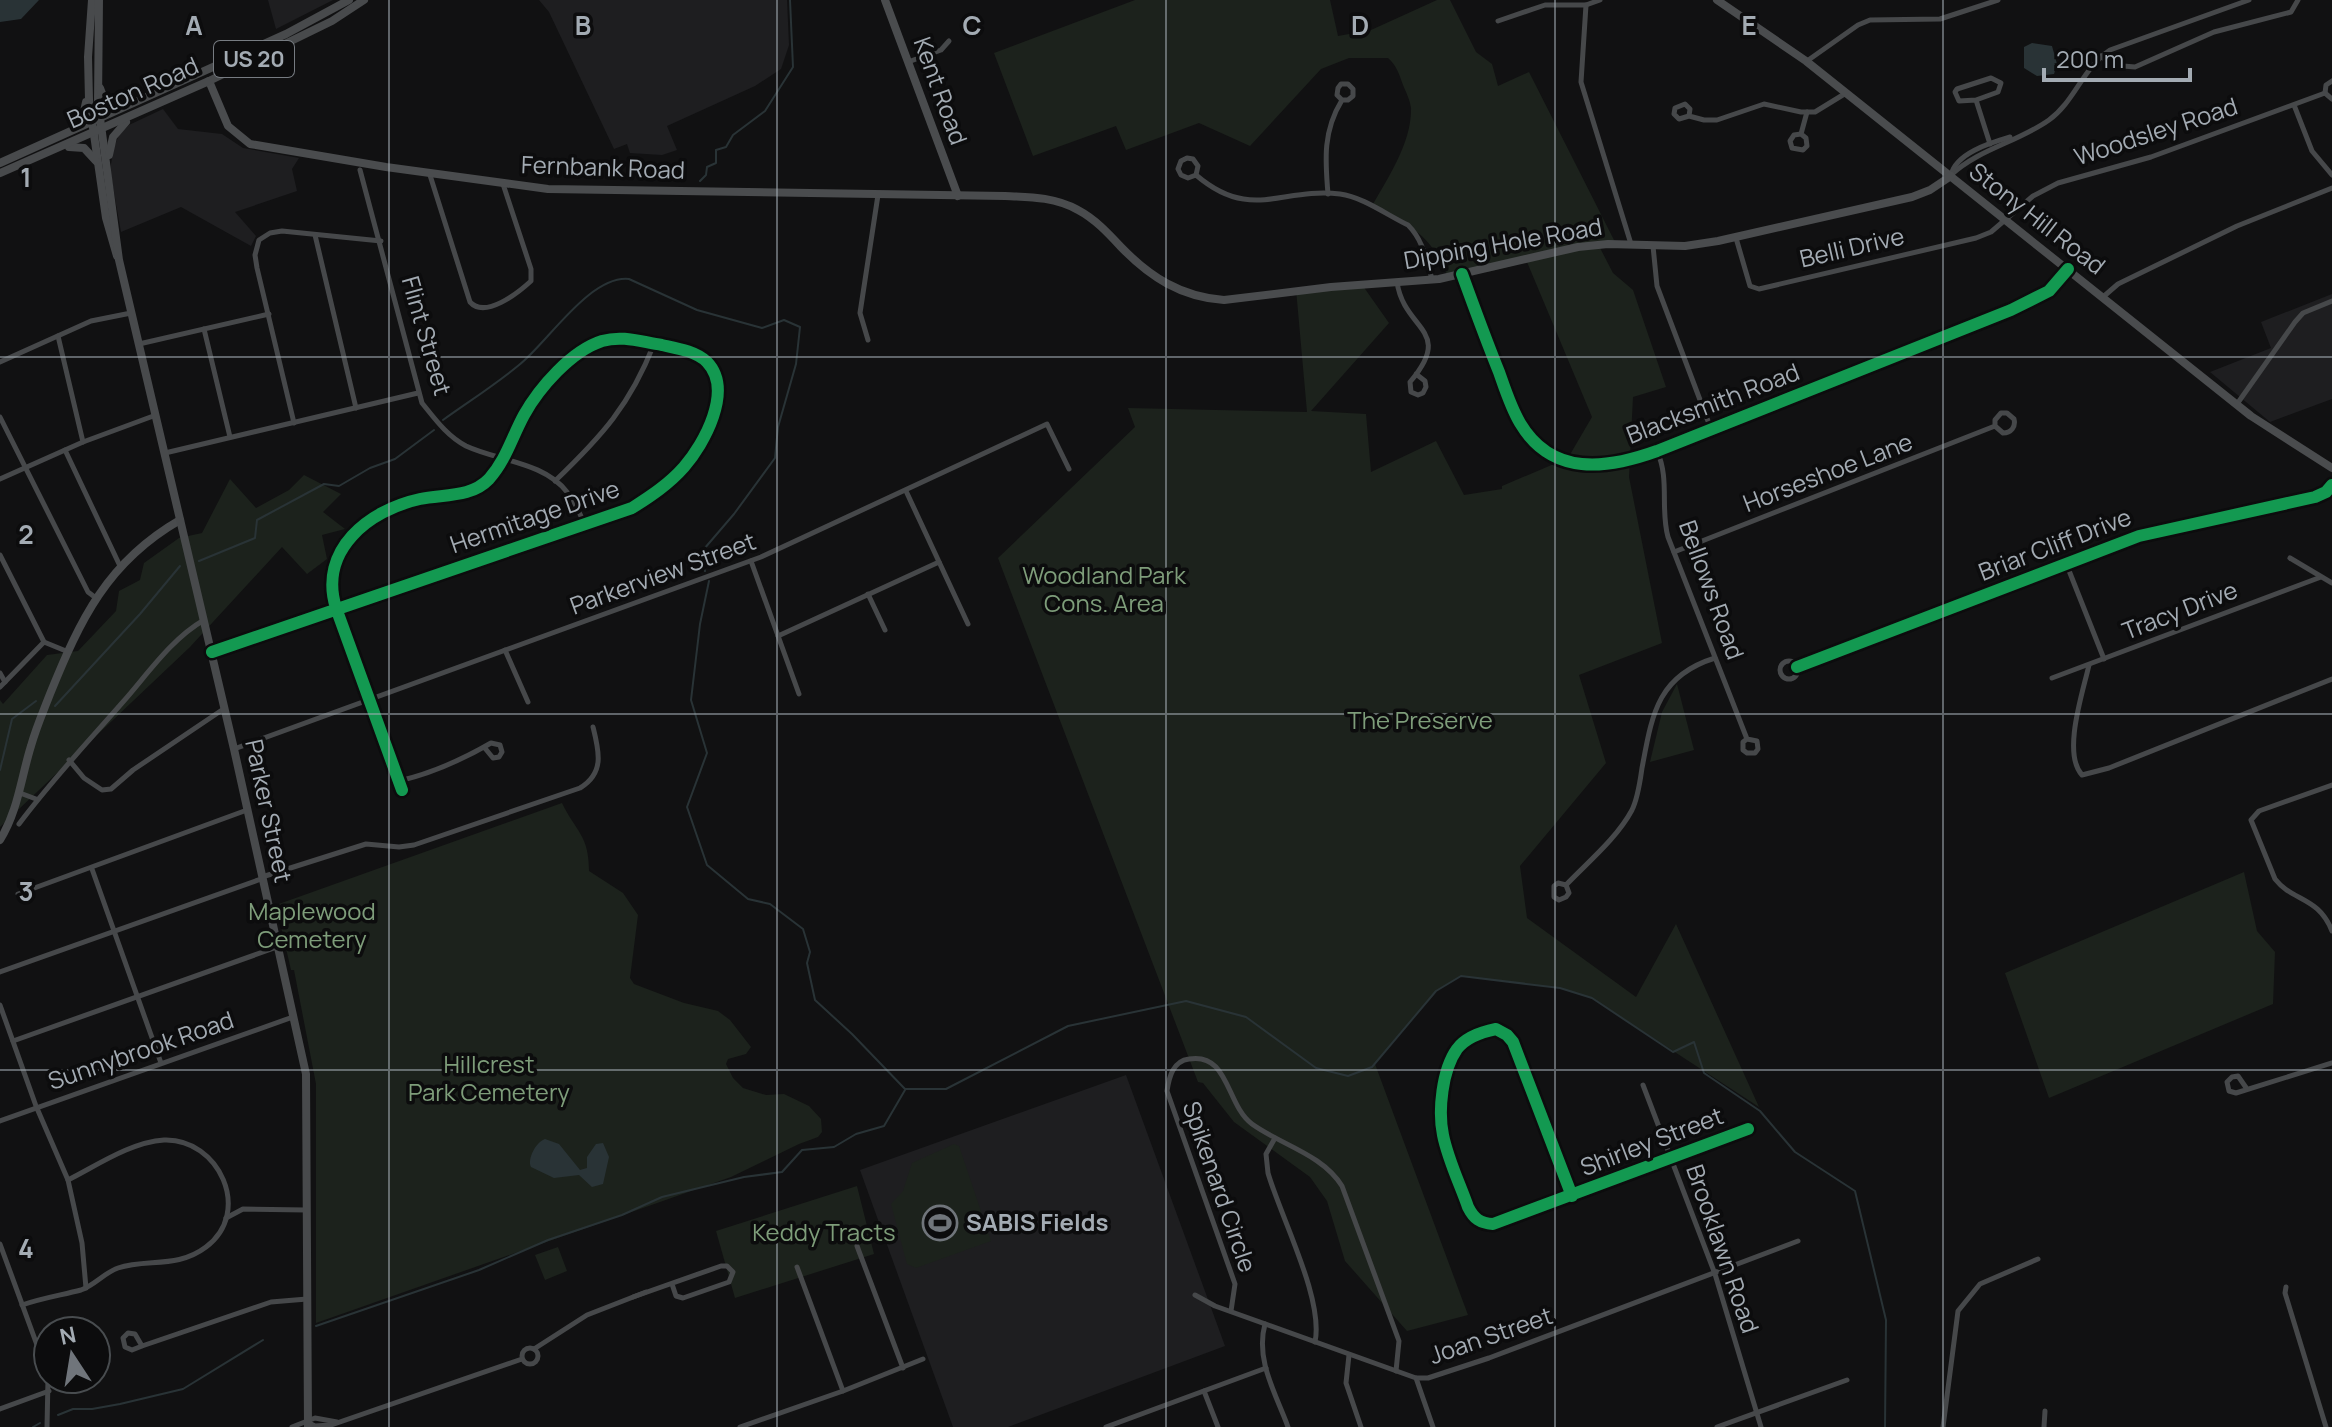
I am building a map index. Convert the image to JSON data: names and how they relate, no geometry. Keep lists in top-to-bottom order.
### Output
{
  "streets": {
    "main road": [
      "US 20",
      "Kent Road",
      "Boston Road",
      "Fernbank Road",
      "Stony Hill Road",
      "Dipping Hole Road",
      "Parker Street"
    ],
    "street": [
      "Woodsley Road",
      "Belli Drive",
      "Flint Street",
      "Blacksmith Road",
      "Horseshoe Lane",
      "Hermitage Drive",
      "Briar Cliff Drive",
      "Parkerview Street",
      "Bellows Road",
      "Tracy Drive",
      "Sunnybrook Road",
      "Shirley Street",
      "Spikenard Circle",
      "Brooklawn Road",
      "Joan Street"
    ]
  },
  "crossings": [
    ["Kent Road", "Fernbank Road"],
    ["Boston Road", "Fernbank Road"],
    ["Boston Road", "Parker Street"],
    ["Woodsley Road", "Stony Hill Road"],
    ["Woodsley Road", "Belli Drive"],
    ["Fernbank Road", "Dipping Hole Road"],
    ["Stony Hill Road", "Dipping Hole Road"],
    ["Stony Hill Road", "Belli Drive"],
    ["Stony Hill Road", "Blacksmith Road"],
    ["Dipping Hole Road", "Belli Drive"],
    ["Dipping Hole Road", "Blacksmith Road"],
    ["Flint Street", "Hermitage Drive"],
    ["Blacksmith Road", "Bellows Road"],
    ["Horseshoe Lane", "Bellows Road"],
    ["Hermitage Drive", "Parkerview Street"],
    ["Hermitage Drive", "Parker Street"],
    ["Parkerview Street", "Parker Street"],
    ["Parker Street", "Sunnybrook Road"],
    ["Shirley Street", "Brooklawn Road"],
    ["Spikenard Circle", "Joan Street"],
    ["Brooklawn Road", "Joan Street"]
  ],
  "parks": [
    "Woodland Park Cons. Area",
    "The Preserve",
    "Maplewood Cemetery",
    "Hillcrest Park Cemetery",
    "Keddy Tracts"
  ],
  "places": {
    "sports": ["SABIS Fields"]
  },
  "scale_bar": "200 m",
  "north": "top",
  "grid": {
    "columns": [
      "A",
      "B",
      "C",
      "D",
      "E"
    ],
    "rows": [
      "1",
      "2",
      "3",
      "4"
    ]
  }
}
